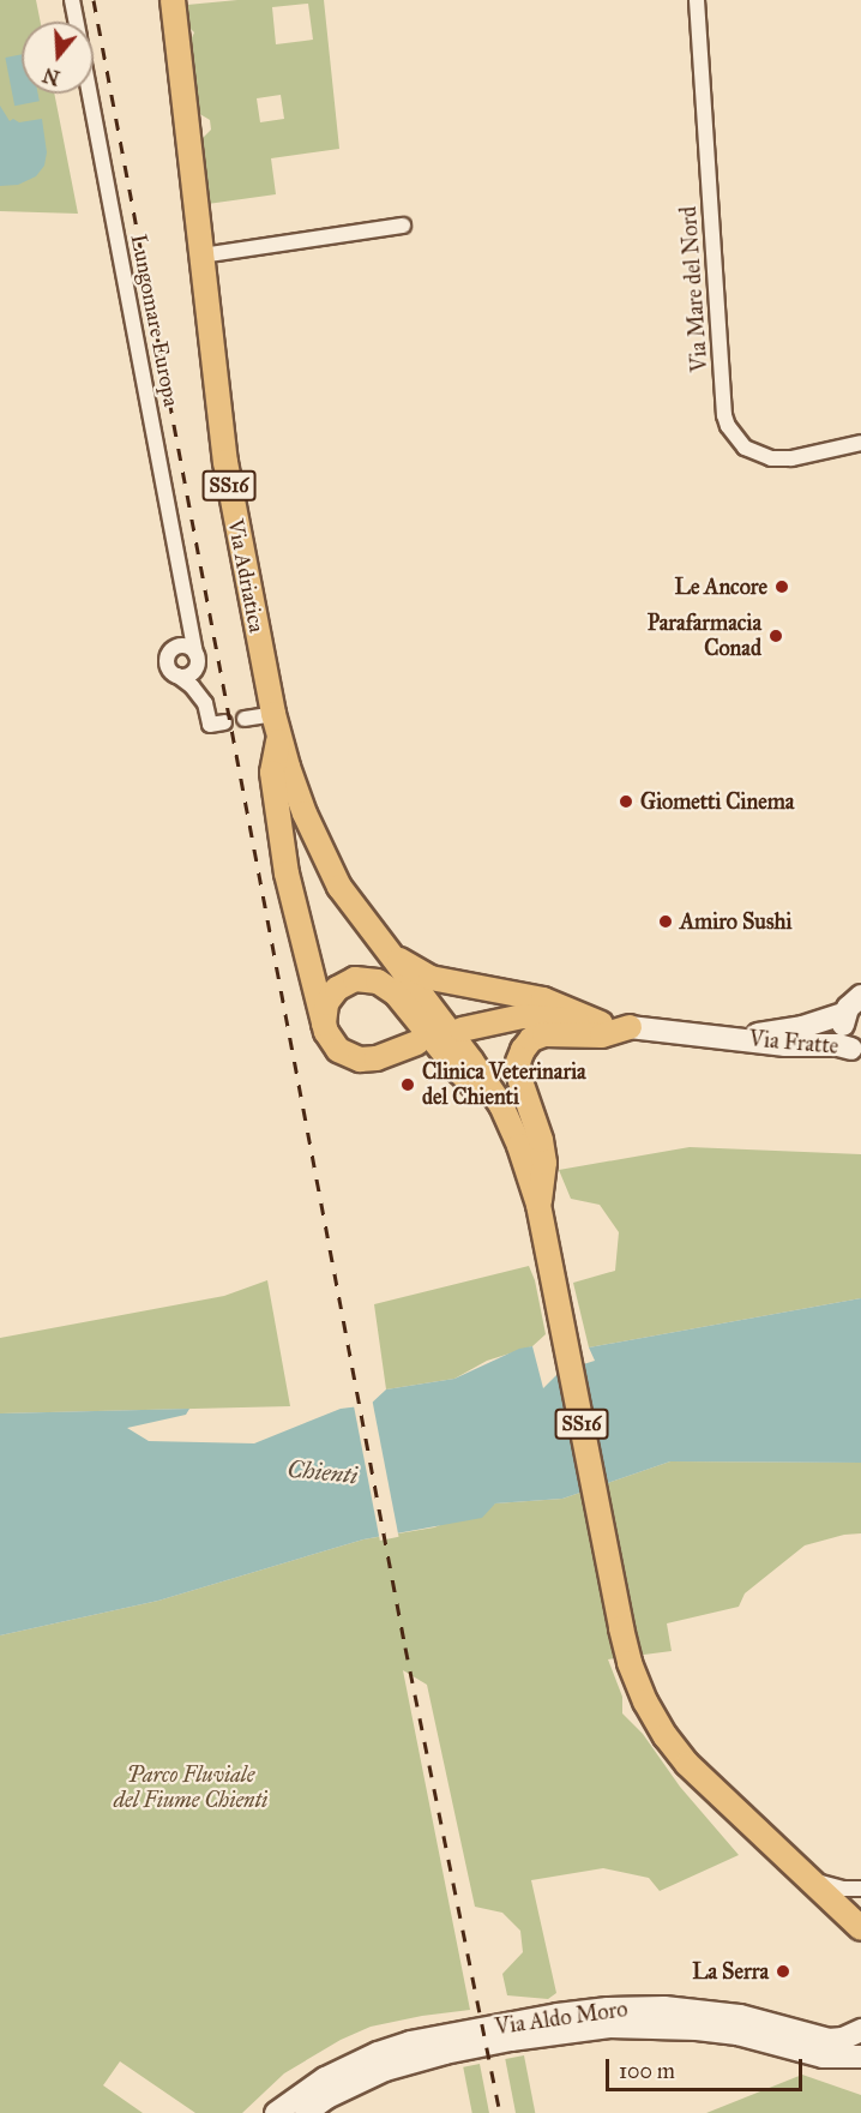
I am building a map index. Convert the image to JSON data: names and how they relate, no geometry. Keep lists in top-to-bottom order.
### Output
{
  "streets": {
    "main road": ["SS16", "Via Adriatica"],
    "street": [
      "Via Mare del Nord",
      "Lungomare Europa",
      "Via Fratte",
      "Via Aldo Moro"
    ]
  },
  "crossings": [
    ["SS16", "Via Adriatica"]
  ],
  "water": ["Chienti"],
  "parks": ["Parco Fluviale del Fiume Chienti"],
  "places": [
    "Le Ancore",
    "Parafarmacia Conad",
    "Giometti Cinema",
    "Amiro Sushi",
    "Clinica Veterinaria del Chienti",
    "La Serra"
  ],
  "scale_bar": "100 m",
  "north": "bottom"
}
